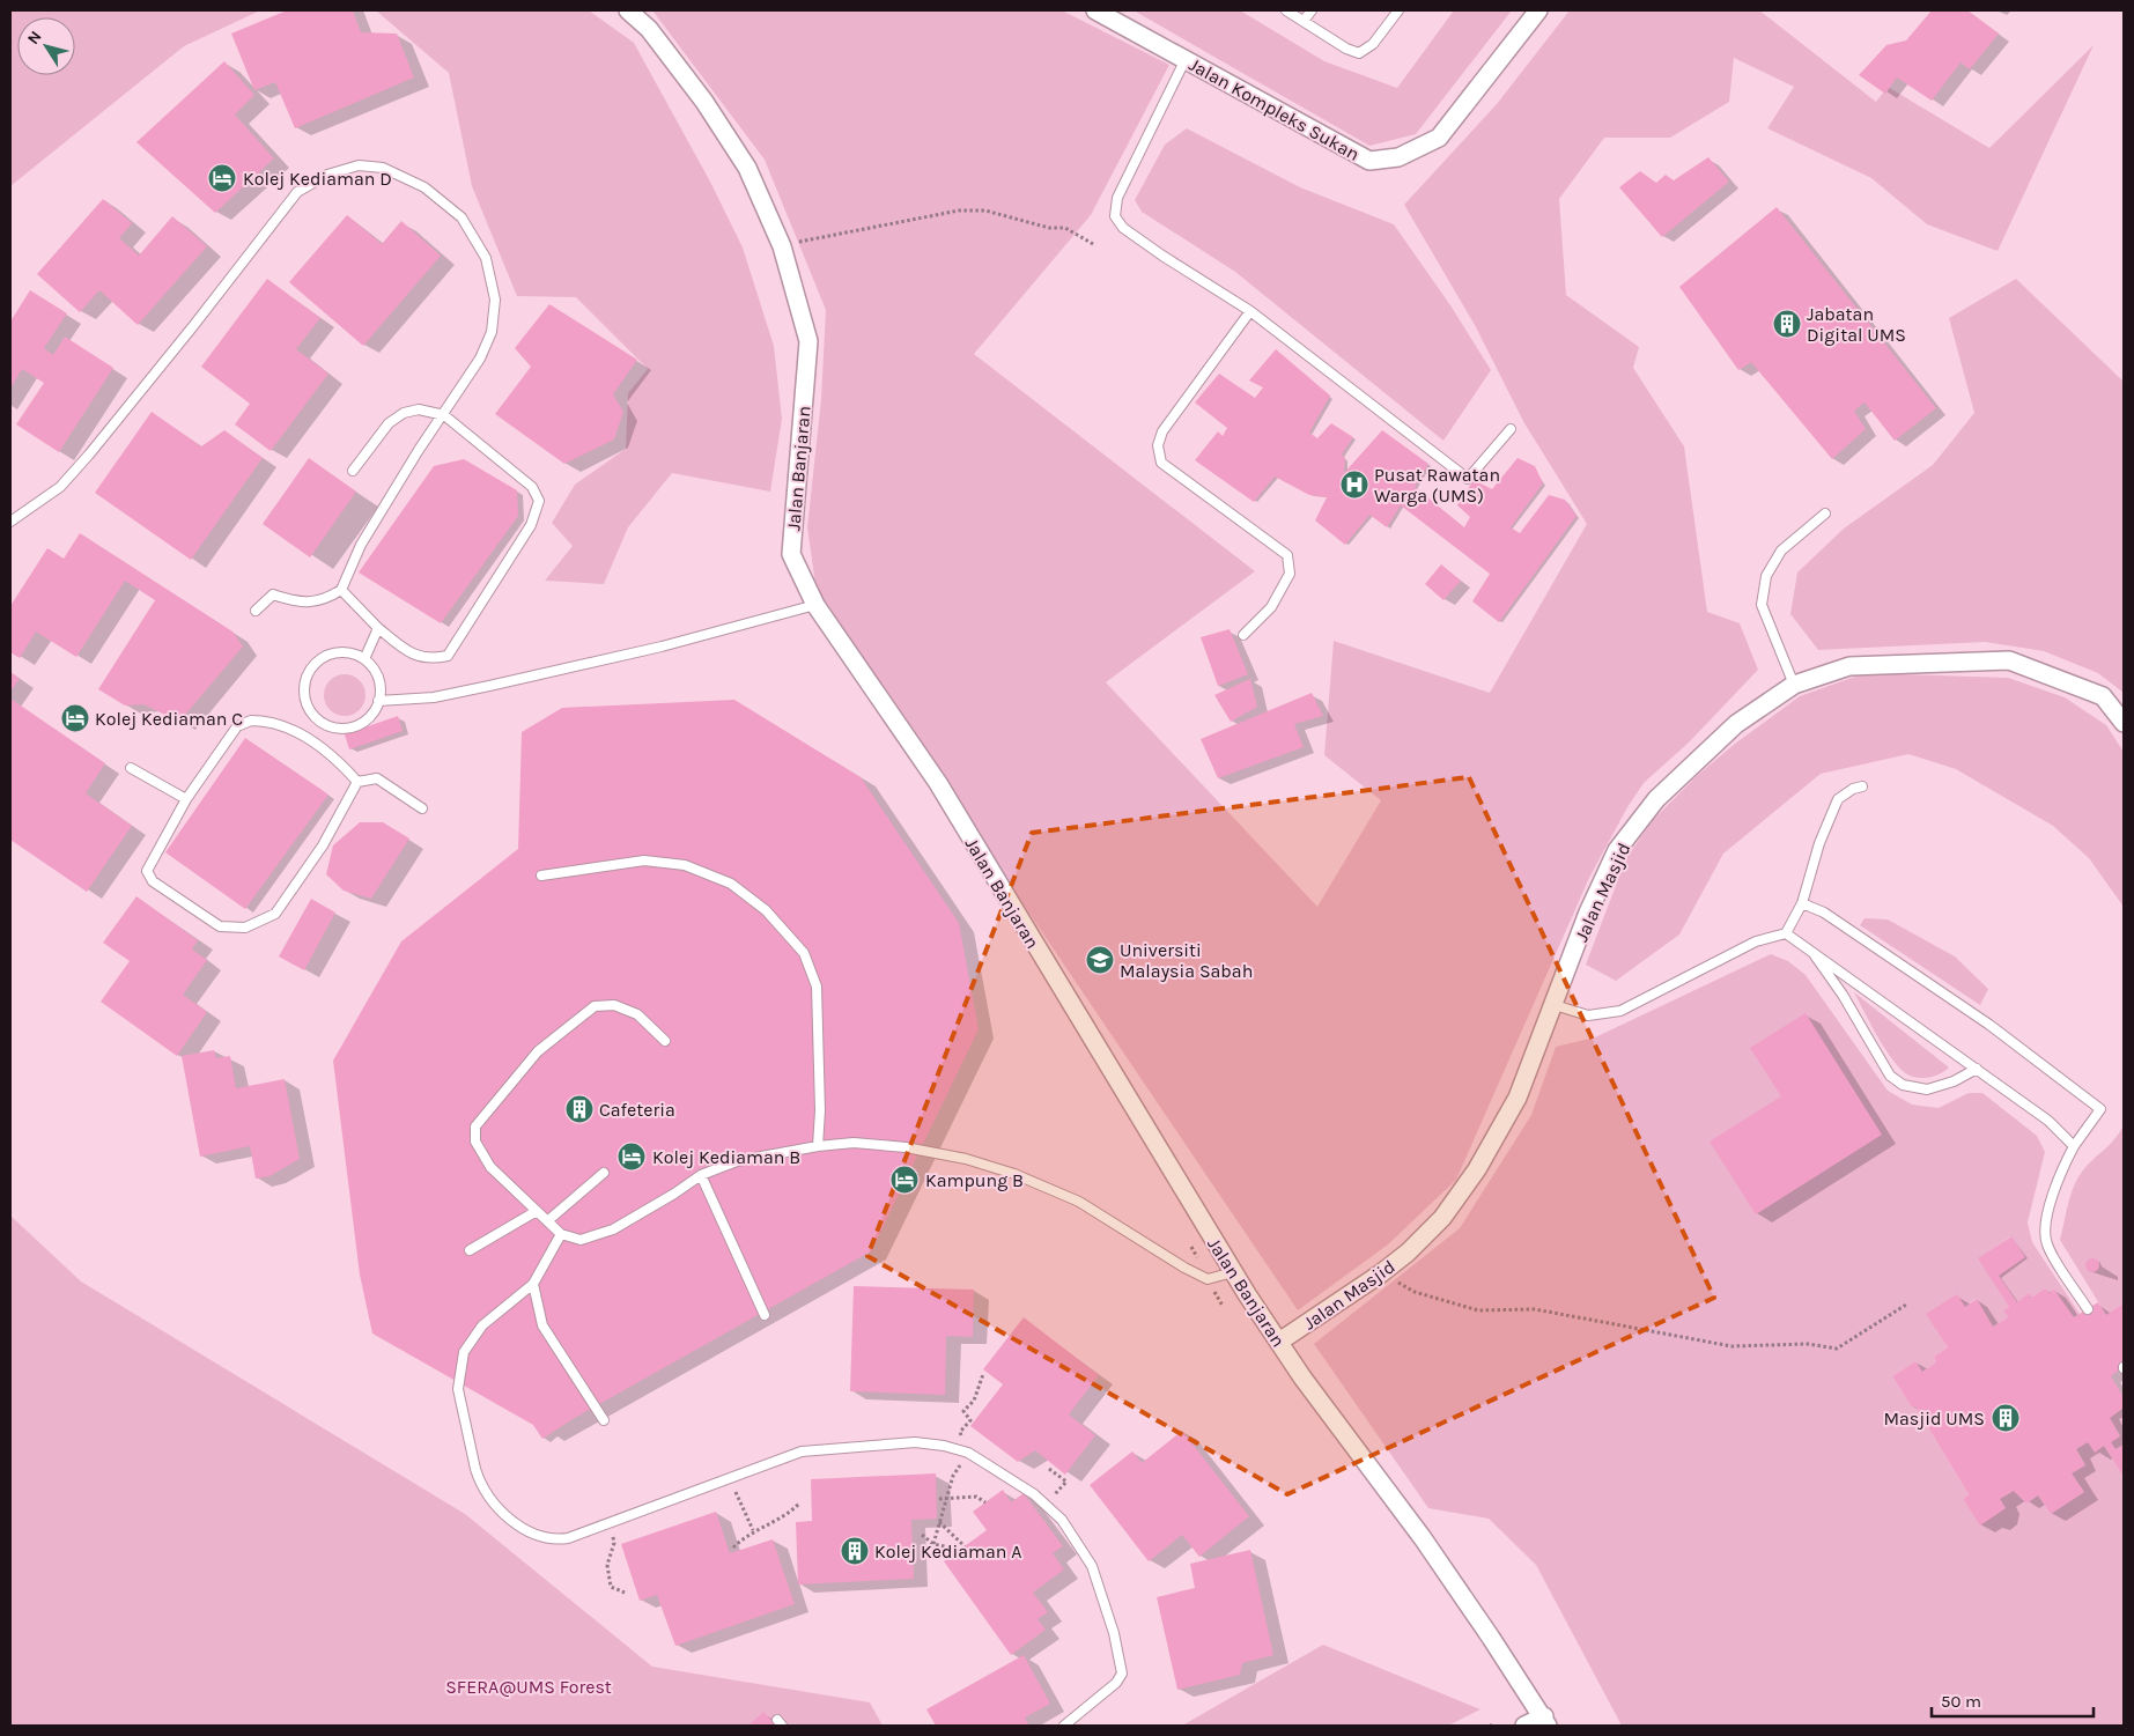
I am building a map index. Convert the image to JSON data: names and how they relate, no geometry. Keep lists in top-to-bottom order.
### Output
{
  "streets": {
    "street": ["Jalan Kompleks Sukan", "Jalan Banjaran", "Jalan Masjid"]
  },
  "crossings": [
    ["Jalan Banjaran", "Jalan Masjid"]
  ],
  "parks": ["SFERA@UMS Forest"],
  "places": {
    "hotel": [
      "Kolej Kediaman D",
      "Kolej Kediaman C",
      "Kolej Kediaman B",
      "Kampung B"
    ],
    "building": [
      "Jabatan Digital UMS",
      "Cafeteria",
      "Masjid UMS",
      "Kolej Kediaman A"
    ],
    "hospital": ["Pusat Rawatan Warga (UMS)"],
    "school or university": ["Universiti Malaysia Sabah"]
  },
  "scale_bar": "50 m",
  "north": "top left"
}
